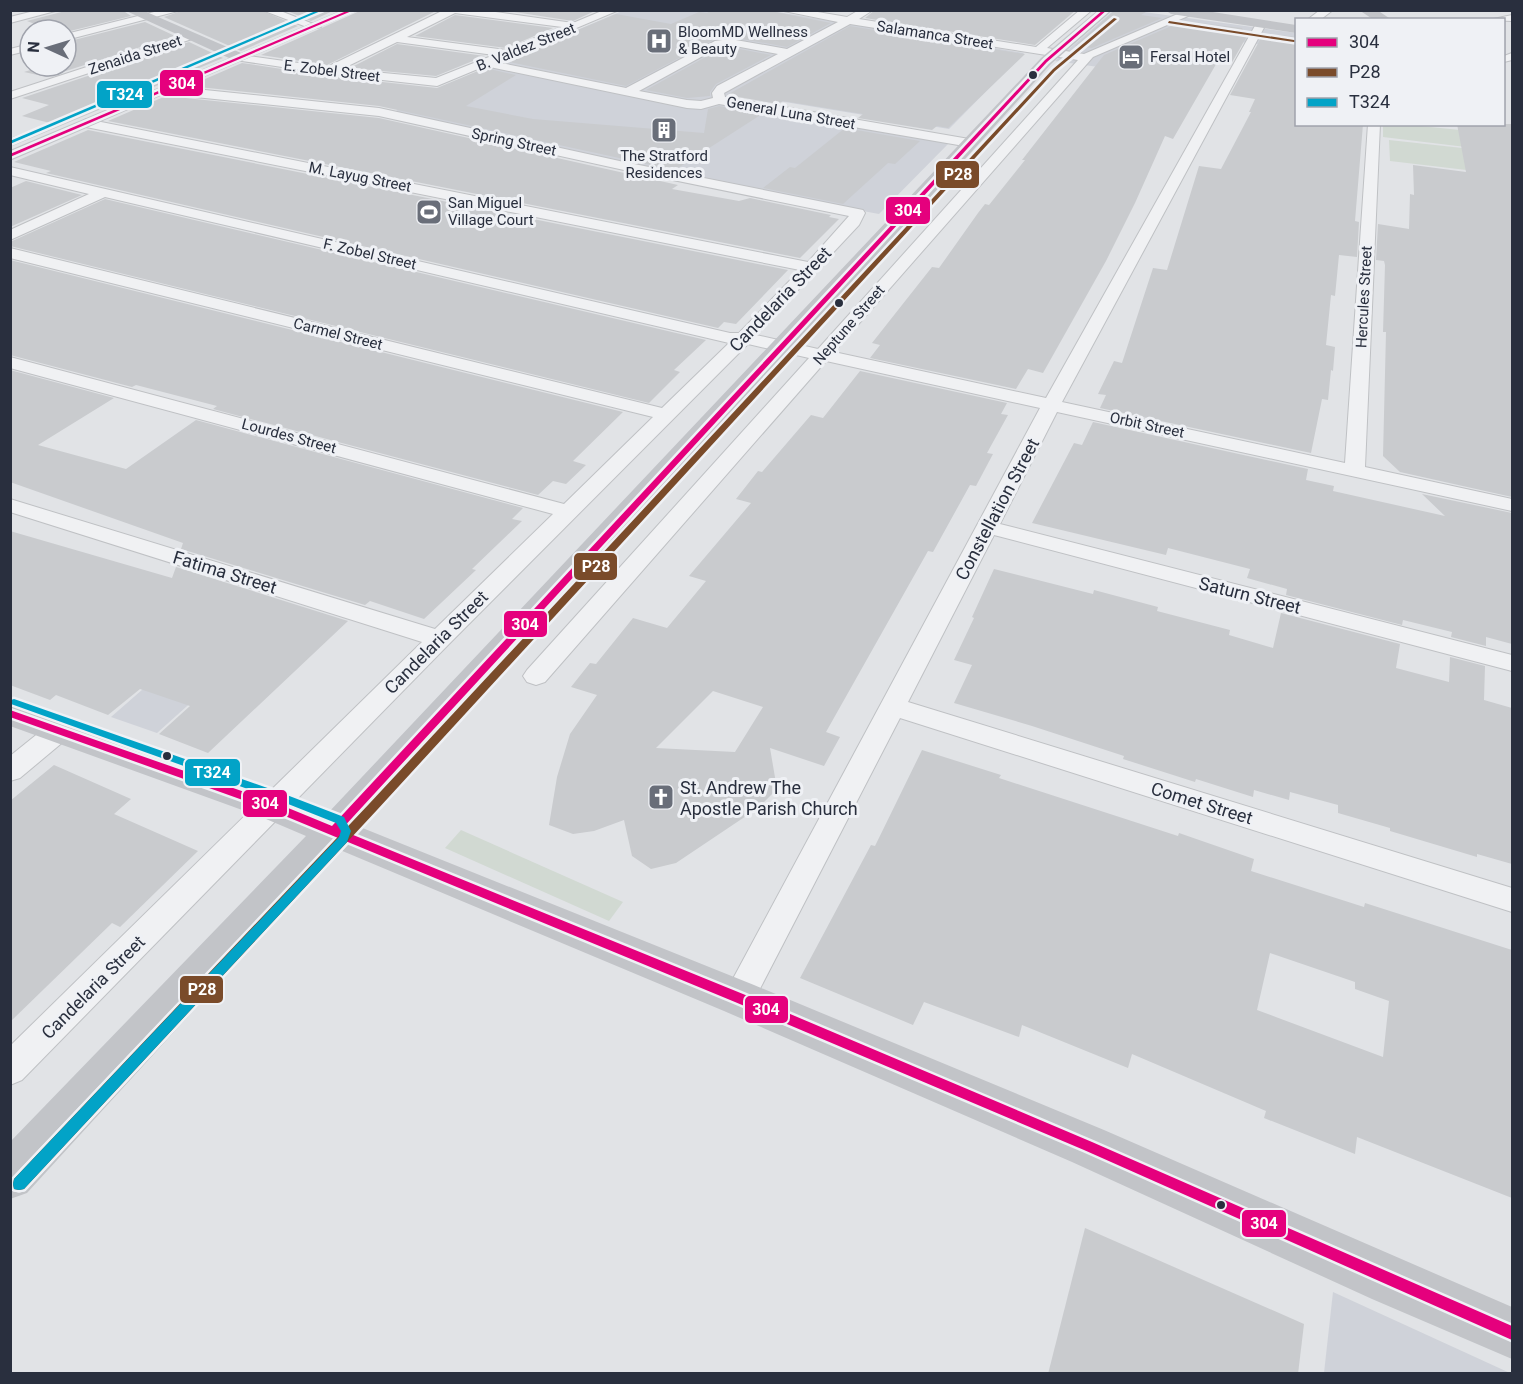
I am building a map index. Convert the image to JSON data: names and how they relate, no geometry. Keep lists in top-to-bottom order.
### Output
{
  "streets": {
    "main road": ["E. Zobel Street"],
    "street": [
      "Salamanca Street",
      "B. Valdez Street",
      "Zenaida Street",
      "General Luna Street",
      "Spring Street",
      "M. Layug Street",
      "F. Zobel Street",
      "Hercules Street",
      "Candelaria Street",
      "Neptune Street",
      "Carmel Street",
      "Orbit Street",
      "Lourdes Street",
      "Constellation Street",
      "Fatima Street",
      "Saturn Street",
      "Comet Street"
    ]
  },
  "crossings": [
    ["Salamanca Street", "General Luna Street"],
    ["Salamanca Street", "Neptune Street"],
    ["B. Valdez Street", "E. Zobel Street"],
    ["Zenaida Street", "E. Zobel Street"],
    ["Spring Street", "Candelaria Street"],
    ["M. Layug Street", "Candelaria Street"],
    ["F. Zobel Street", "Candelaria Street"],
    ["F. Zobel Street", "Orbit Street"],
    ["Hercules Street", "Orbit Street"],
    ["Candelaria Street", "Carmel Street"],
    ["Candelaria Street", "Lourdes Street"],
    ["Candelaria Street", "Fatima Street"],
    ["Neptune Street", "Orbit Street"],
    ["Orbit Street", "Constellation Street"],
    ["Constellation Street", "Saturn Street"],
    ["Constellation Street", "Comet Street"]
  ],
  "places": {
    "hospital": ["BloomMD Wellness & Beauty"],
    "hotel": ["Fersal Hotel"],
    "building": ["The Stratford Residences"],
    "sports": ["San Miguel Village Court"],
    "church": ["St. Andrew The Apostle Parish Church"]
  },
  "lines": ["transit line 304", "transit line T324", "transit line P28"],
  "legend": ["304", "P28", "T324"],
  "north": "left"
}
